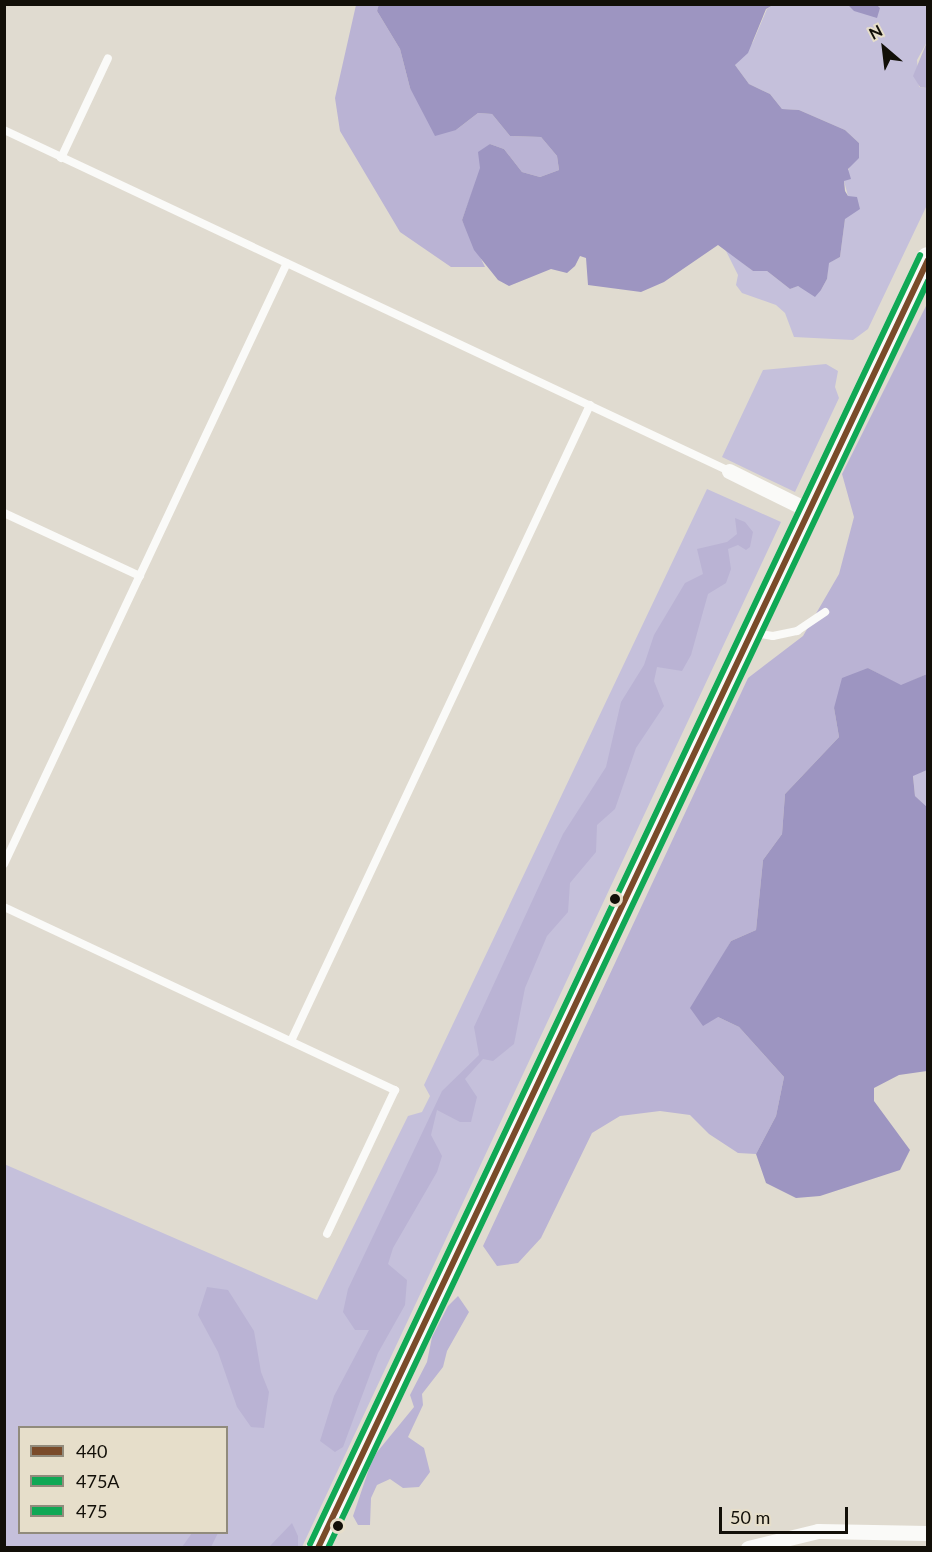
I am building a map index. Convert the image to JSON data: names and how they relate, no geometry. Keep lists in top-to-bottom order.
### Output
{
  "lines": ["transit line 475", "transit line 440", "transit line 475А"],
  "legend": ["440", "475А", "475"],
  "scale_bar": "50 m",
  "north": "top left"
}
